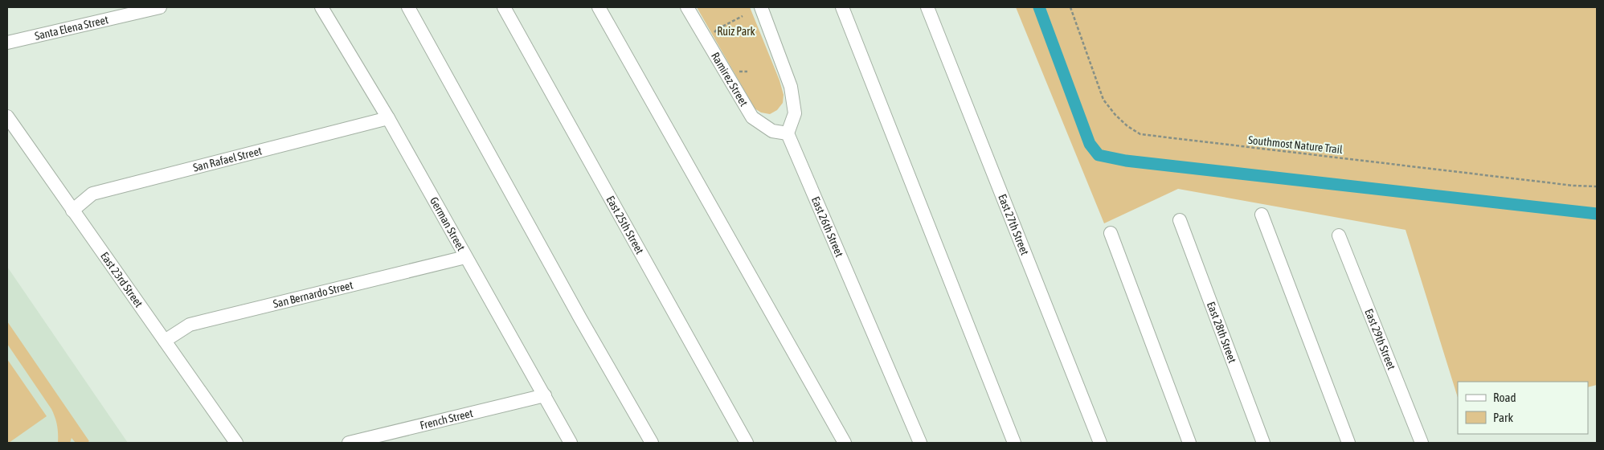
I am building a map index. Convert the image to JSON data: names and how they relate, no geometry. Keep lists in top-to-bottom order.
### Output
{
  "streets": {
    "street": [
      "Santa Elena Street",
      "Ramirez Street",
      "San Rafael Street",
      "German Street",
      "East 25th Street",
      "East 27th Street",
      "East 26th Street",
      "East 23rd Street",
      "San Bernardo Street",
      "East 28th Street",
      "East 29th Street",
      "French Street"
    ],
    "path": ["Southmost Nature Trail"]
  },
  "crossings": [
    ["Ramirez Street", "East 26th Street"],
    ["San Rafael Street", "German Street"],
    ["San Rafael Street", "East 23rd Street"],
    ["German Street", "San Bernardo Street"],
    ["German Street", "French Street"],
    ["East 23rd Street", "San Bernardo Street"]
  ],
  "parks": ["Ruiz Park"],
  "legend": ["Road", "Park"]
}
